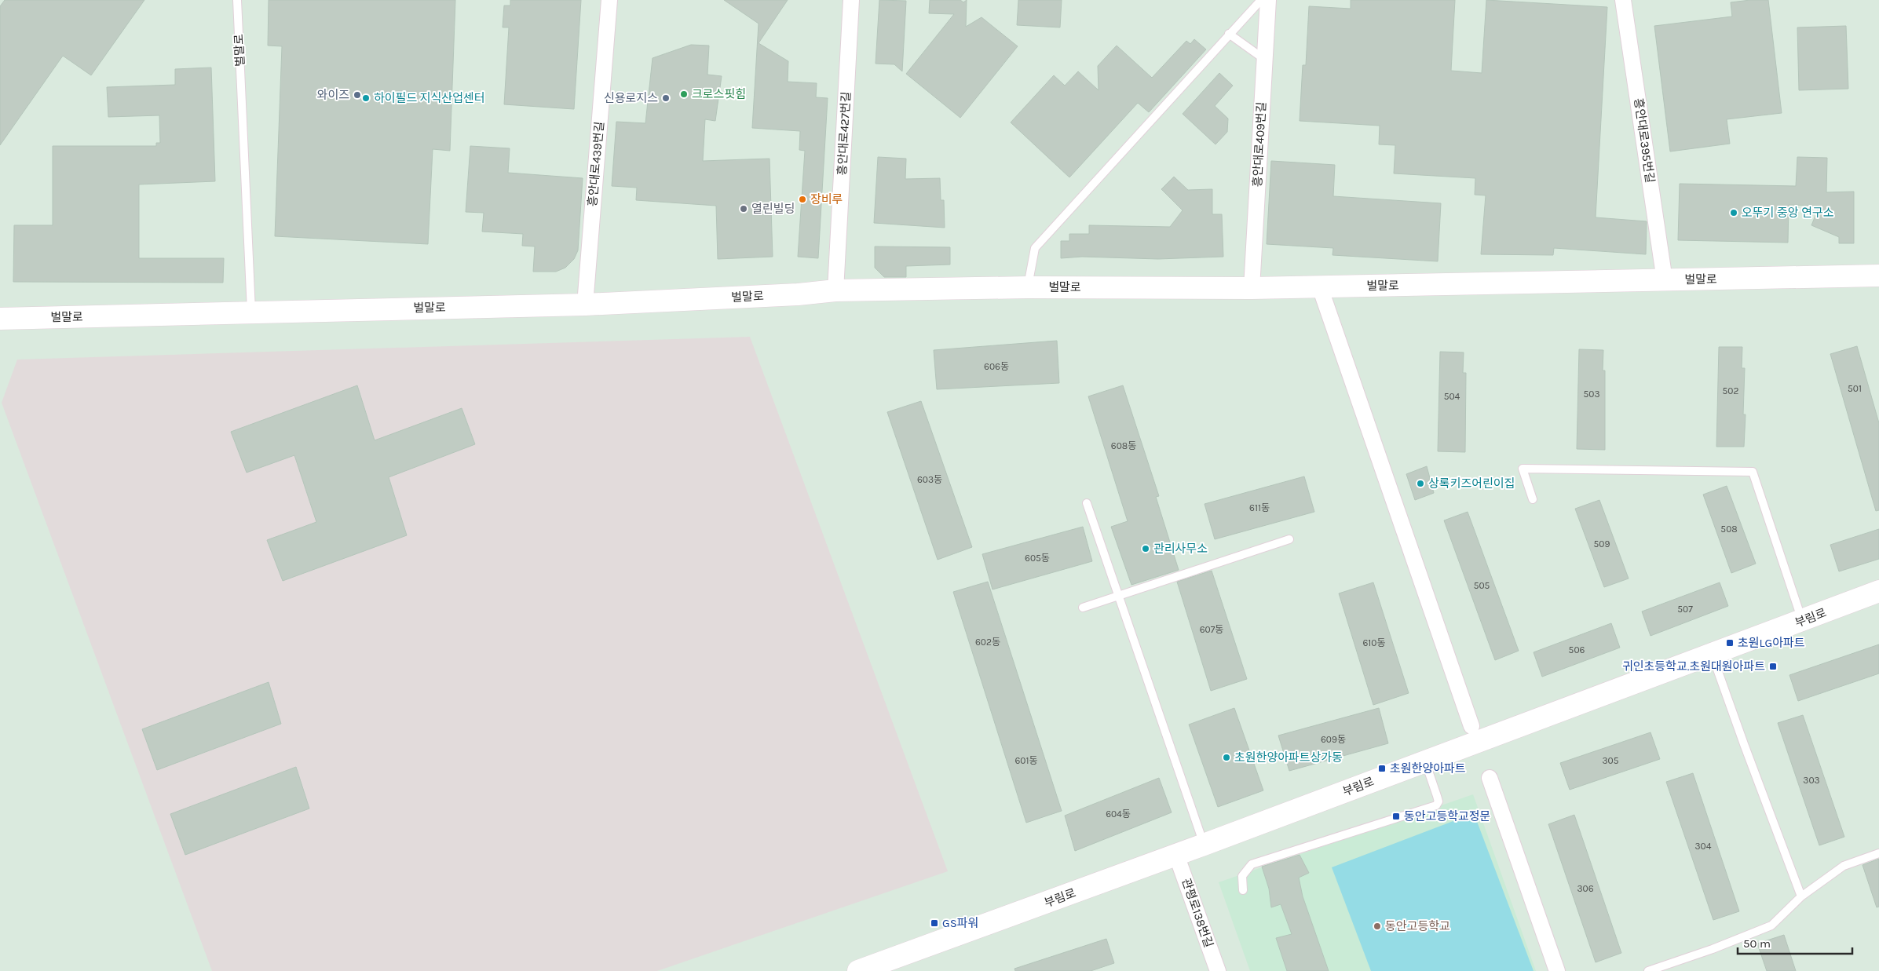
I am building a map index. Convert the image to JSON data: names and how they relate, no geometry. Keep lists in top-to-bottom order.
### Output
{
  "streets": {
    "street": [
      "벌말로",
      "흥안대로427번길",
      "흥안대로395번길",
      "흥안대로409번길",
      "흥안대로439번길",
      "부림로",
      "관평로138번길"
    ]
  },
  "crossings": [
    ["벌말로", "흥안대로427번길"],
    ["벌말로", "흥안대로395번길"],
    ["벌말로", "흥안대로409번길"],
    ["벌말로", "흥안대로439번길"],
    ["부림로", "관평로138번길"]
  ],
  "places": {
    "other": [
      "크로스핏힘",
      "와이즈",
      "하이필드 지식산업센터",
      "신용로지스",
      "장비루",
      "열린빌딩",
      "오뚜기 중앙 연구소",
      "상록키즈어린이집",
      "관리사무소",
      "초원한양아파트상가동",
      "동안고등학교"
    ],
    "transit": [
      "초원LG아파트",
      "귀인초등학교.초원대원아파트",
      "초원한양아파트",
      "동안고등학교정문",
      "GS파워"
    ]
  },
  "house_numbers": [
    "606동",
    "501",
    "502",
    "503",
    "504",
    "608동",
    "603동",
    "611동",
    "508",
    "509",
    "605동",
    "505",
    "507",
    "607동",
    "602동",
    "610동",
    "506",
    "609동",
    "601동",
    "305",
    "303",
    "604동",
    "304",
    "306"
  ],
  "scale_bar": "50 m"
}
